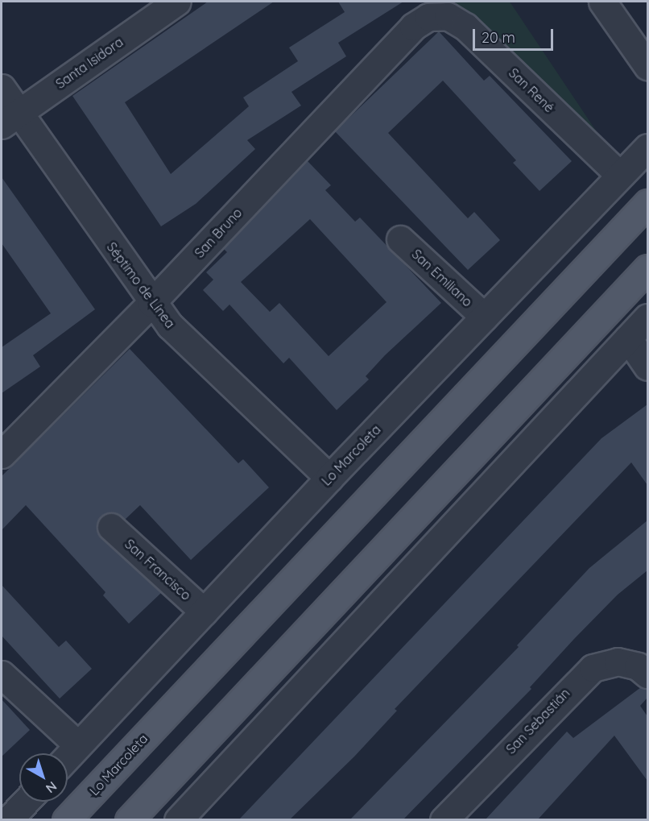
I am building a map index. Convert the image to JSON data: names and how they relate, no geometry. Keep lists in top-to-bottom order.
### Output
{
  "streets": {
    "main road": ["Lo Marcoleta"],
    "street": [
      "Santa Isidora",
      "San René",
      "San Bruno",
      "San Emiliano",
      "Séptimo de Línea",
      "San Francisco",
      "San Sebastián"
    ]
  },
  "crossings": [
    ["Santa Isidora", "Séptimo de Línea"],
    ["San René", "San Bruno"],
    ["San René", "Lo Marcoleta"],
    ["San Bruno", "Séptimo de Línea"],
    ["San Emiliano", "Lo Marcoleta"],
    ["Séptimo de Línea", "Lo Marcoleta"],
    ["Lo Marcoleta", "San Francisco"]
  ],
  "scale_bar": "20 m",
  "north": "bottom right"
}
